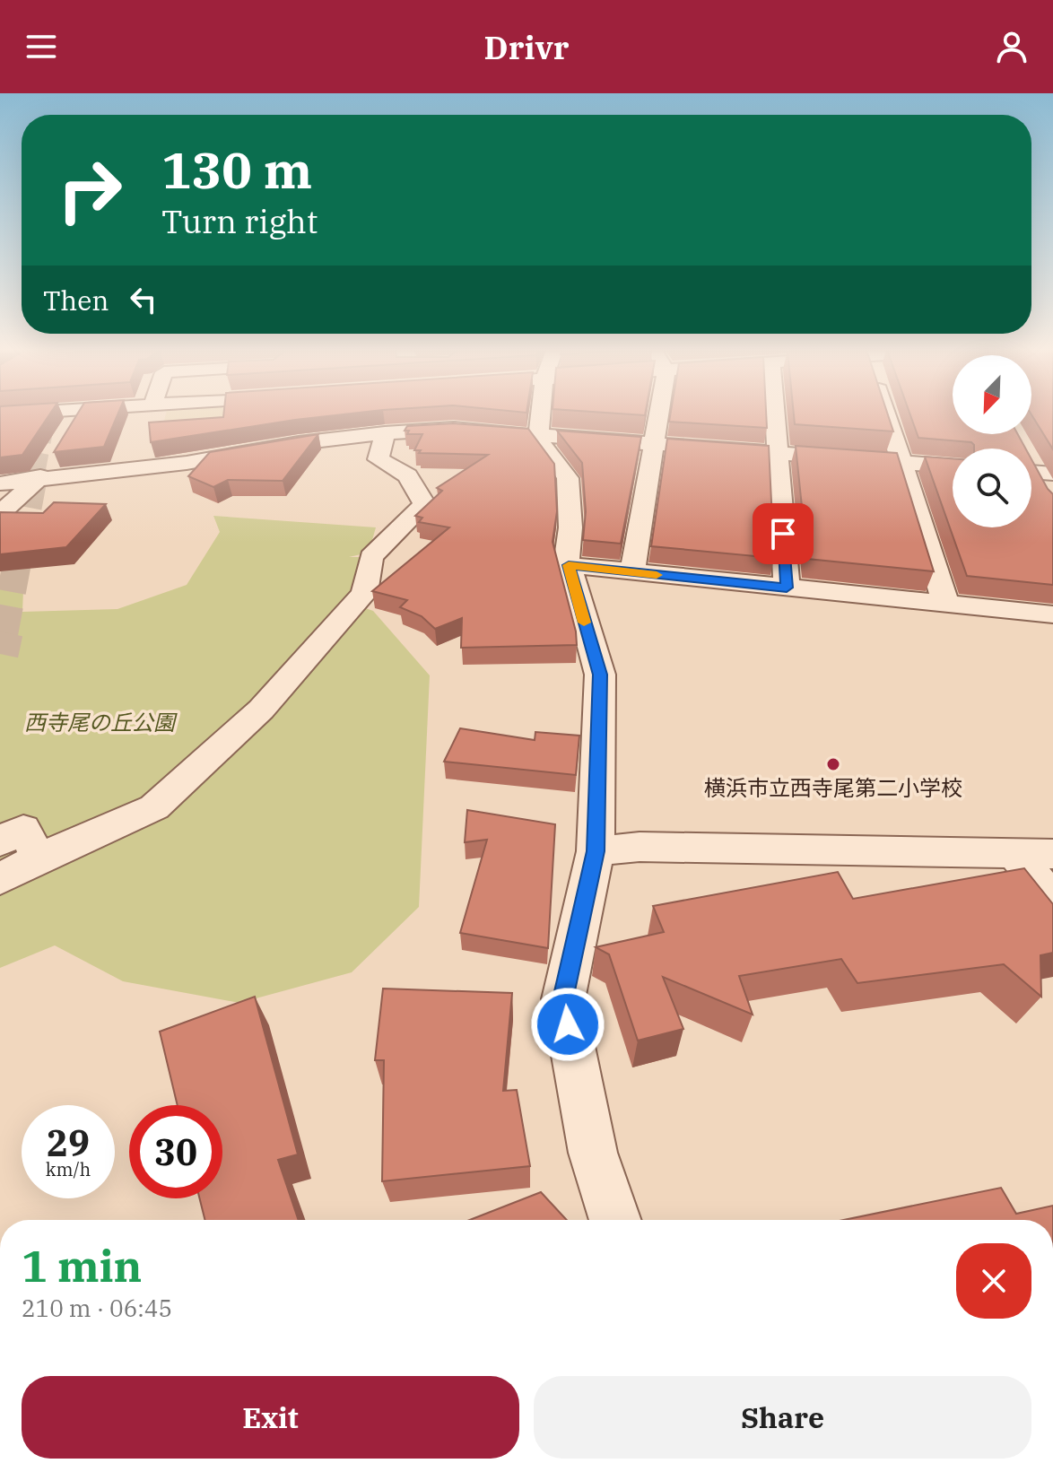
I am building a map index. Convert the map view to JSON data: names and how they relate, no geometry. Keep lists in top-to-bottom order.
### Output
{
  "parks": ["西寺尾の丘公園"],
  "places": ["横浜市立西寺尾第二小学校"],
  "north": "bottom left",
  "page": {
    "header": "Drivr",
    "turn": ["130 m", "Turn right"],
    "then": "Then",
    "speed": "29 km/h",
    "limit": "30",
    "heading": ["1 min", "210 m · 06:45"],
    "buttons": ["Exit", "Share"]
  }
}
